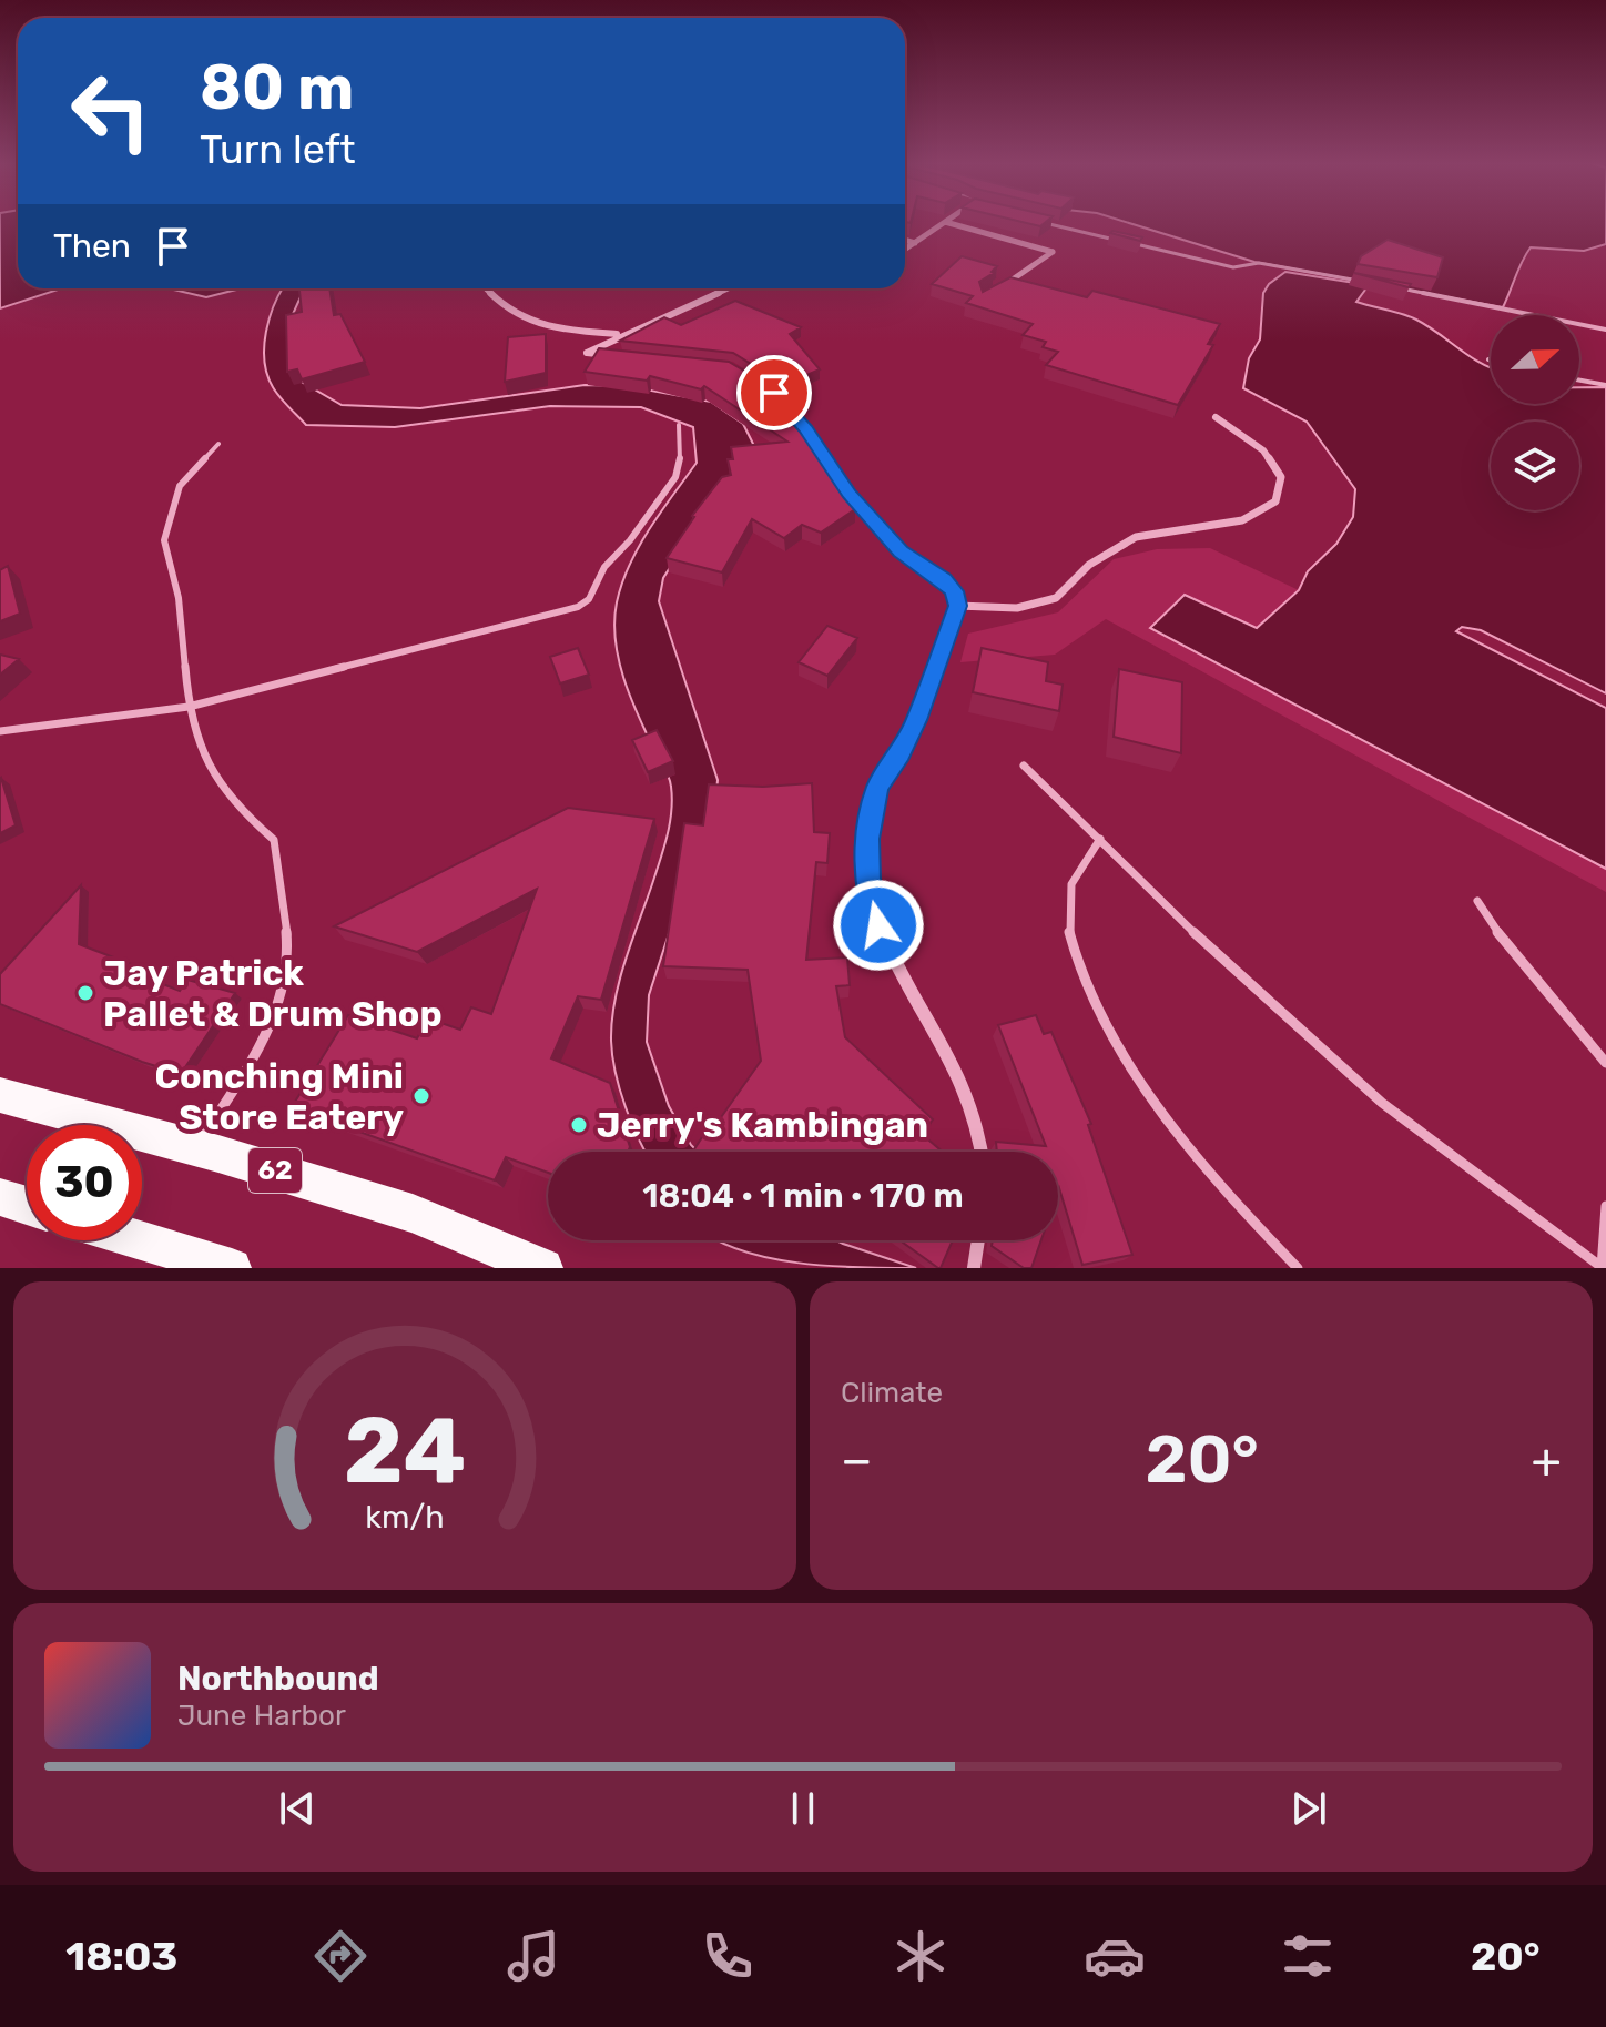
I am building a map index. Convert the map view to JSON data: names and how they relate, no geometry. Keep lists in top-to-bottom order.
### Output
{
  "streets": {
    "highway": ["62"]
  },
  "places": ["Jay Patrick Pallet & Drum Shop", "Conching Mini Store Eatery", "Jerry's Kambingan"],
  "north": "right",
  "page": {
    "turn": ["80 m", "Turn left"],
    "then": "Then",
    "limit": "30",
    "trip": "18:04 · 1 min · 170 m",
    "tile": "Climate",
    "heat": ["−", "20°", "+"],
    "song": ["Northbound", "June Harbor"],
    "tabs": ["18:03", "20°"],
    "gauge": ["24", "km/h"]
  }
}
